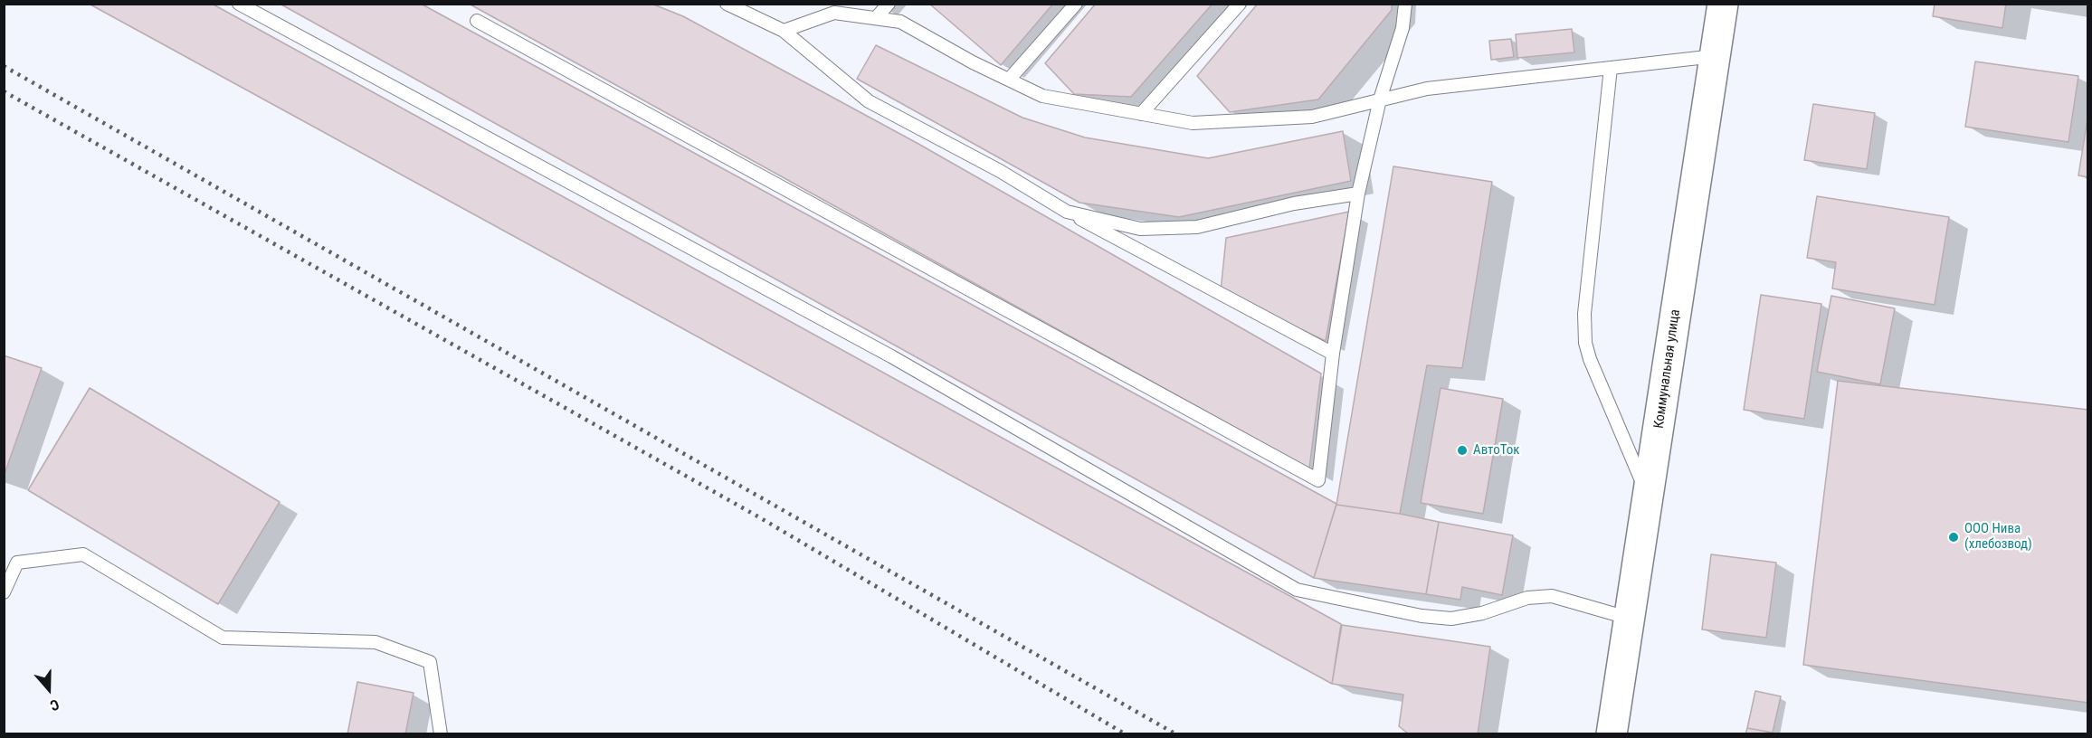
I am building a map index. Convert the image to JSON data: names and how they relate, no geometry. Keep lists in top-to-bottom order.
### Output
{
  "streets": {
    "street": ["Коммунальная улица"]
  },
  "places": ["АвтоТок", "ООО Нива (хлебозвод)"],
  "north": "bottom"
}
